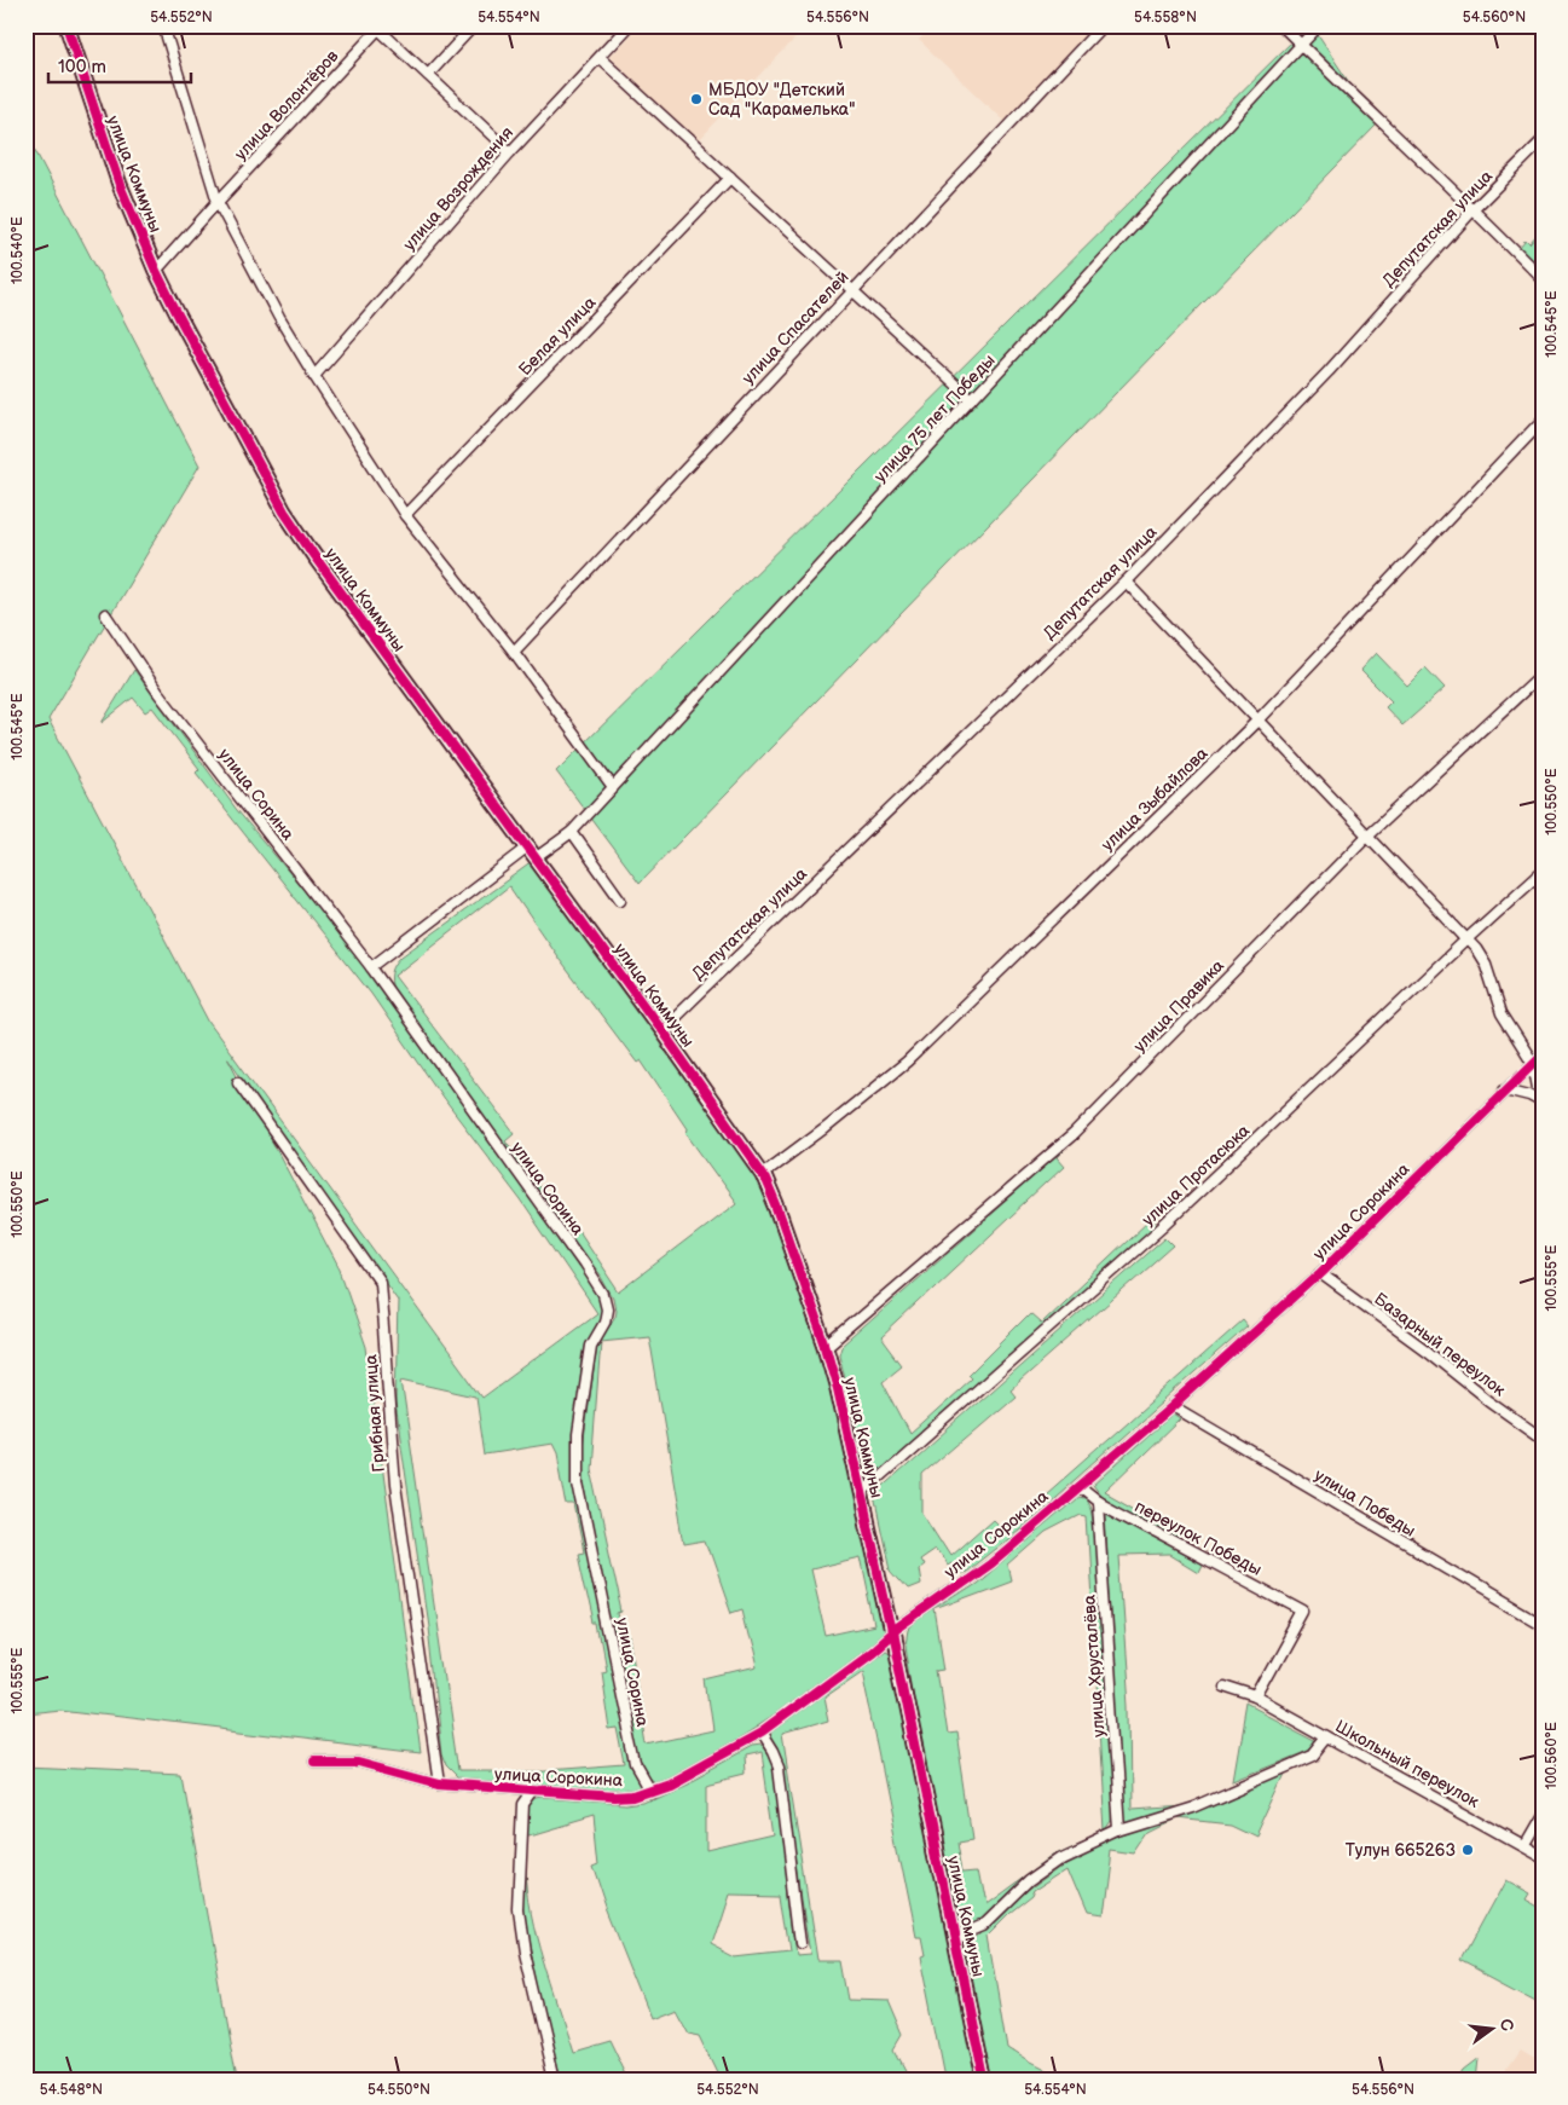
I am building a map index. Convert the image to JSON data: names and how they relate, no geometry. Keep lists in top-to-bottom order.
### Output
{
  "streets": {
    "street": [
      "улица Волонтёров",
      "улица Коммуны",
      "улица Возрождения",
      "Депутатская улица",
      "улица Спасателей",
      "Белая улица",
      "улица 75 лет Победы",
      "улица Сорина",
      "улица Зыбайлова",
      "улица Правика",
      "улица Протасюка",
      "улица Сорокина",
      "Базарный переулок",
      "Грибная улица",
      "улица Победы",
      "переулок Победы",
      "улица Хрусталёва",
      "Школьный переулок"
    ]
  },
  "crossings": [
    ["улица Волонтёров", "улица Коммуны"],
    ["улица Коммуны", "Депутатская улица"],
    ["улица Коммуны", "улица 75 лет Победы"],
    ["улица Коммуны", "улица Зыбайлова"],
    ["улица Коммуны", "улица Правика"],
    ["улица Коммуны", "улица Протасюка"],
    ["улица Коммуны", "улица Сорокина"],
    ["улица 75 лет Победы", "улица Сорина"],
    ["улица Сорина", "улица Сорокина"],
    ["улица Сорокина", "Базарный переулок"],
    ["улица Сорокина", "Грибная улица"],
    ["улица Сорокина", "улица Победы"],
    ["улица Сорокина", "переулок Победы"],
    ["переулок Победы", "улица Хрусталёва"],
    ["переулок Победы", "Школьный переулок"]
  ],
  "places": ["МБДОУ \"Детский Сад \"Карамелька\"", "Тулун 665263"],
  "scale_bar": "100 m",
  "north": "right",
  "coordinates": [
    "54.552°N",
    "54.554°N",
    "54.556°N",
    "54.558°N",
    "54.560°N",
    "100.540°E",
    "100.545°E",
    "100.550°E",
    "100.555°E",
    "100.560°E",
    "54.548°N",
    "54.550°N"
  ]
}
